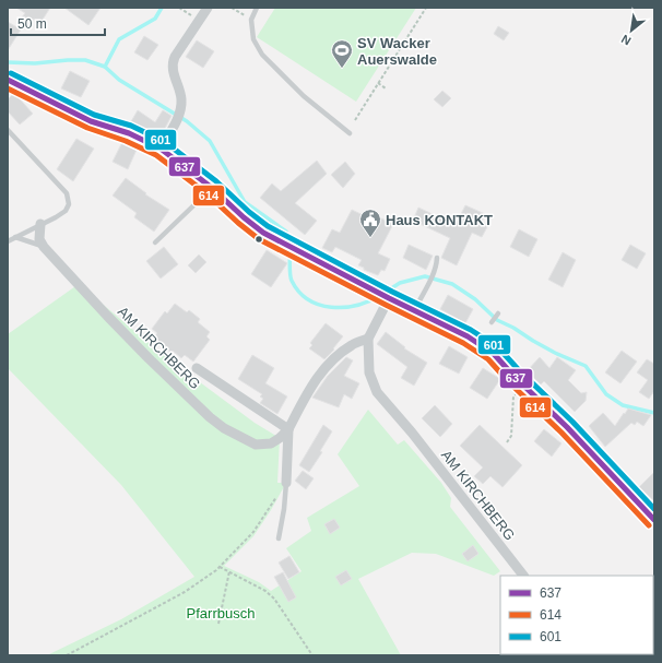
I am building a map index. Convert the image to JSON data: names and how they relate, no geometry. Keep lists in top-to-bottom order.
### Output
{
  "streets": {
    "street": ["AM KIRCHBERG"]
  },
  "parks": ["Pfarrbusch"],
  "places": {
    "sports": ["SV Wacker Auerswalde"],
    "public building": ["Haus KONTAKT"]
  },
  "lines": ["transit line 601", "transit line 637", "transit line 614"],
  "legend": ["637", "614", "601"],
  "scale_bar": "50 m",
  "north": "bottom left"
}
